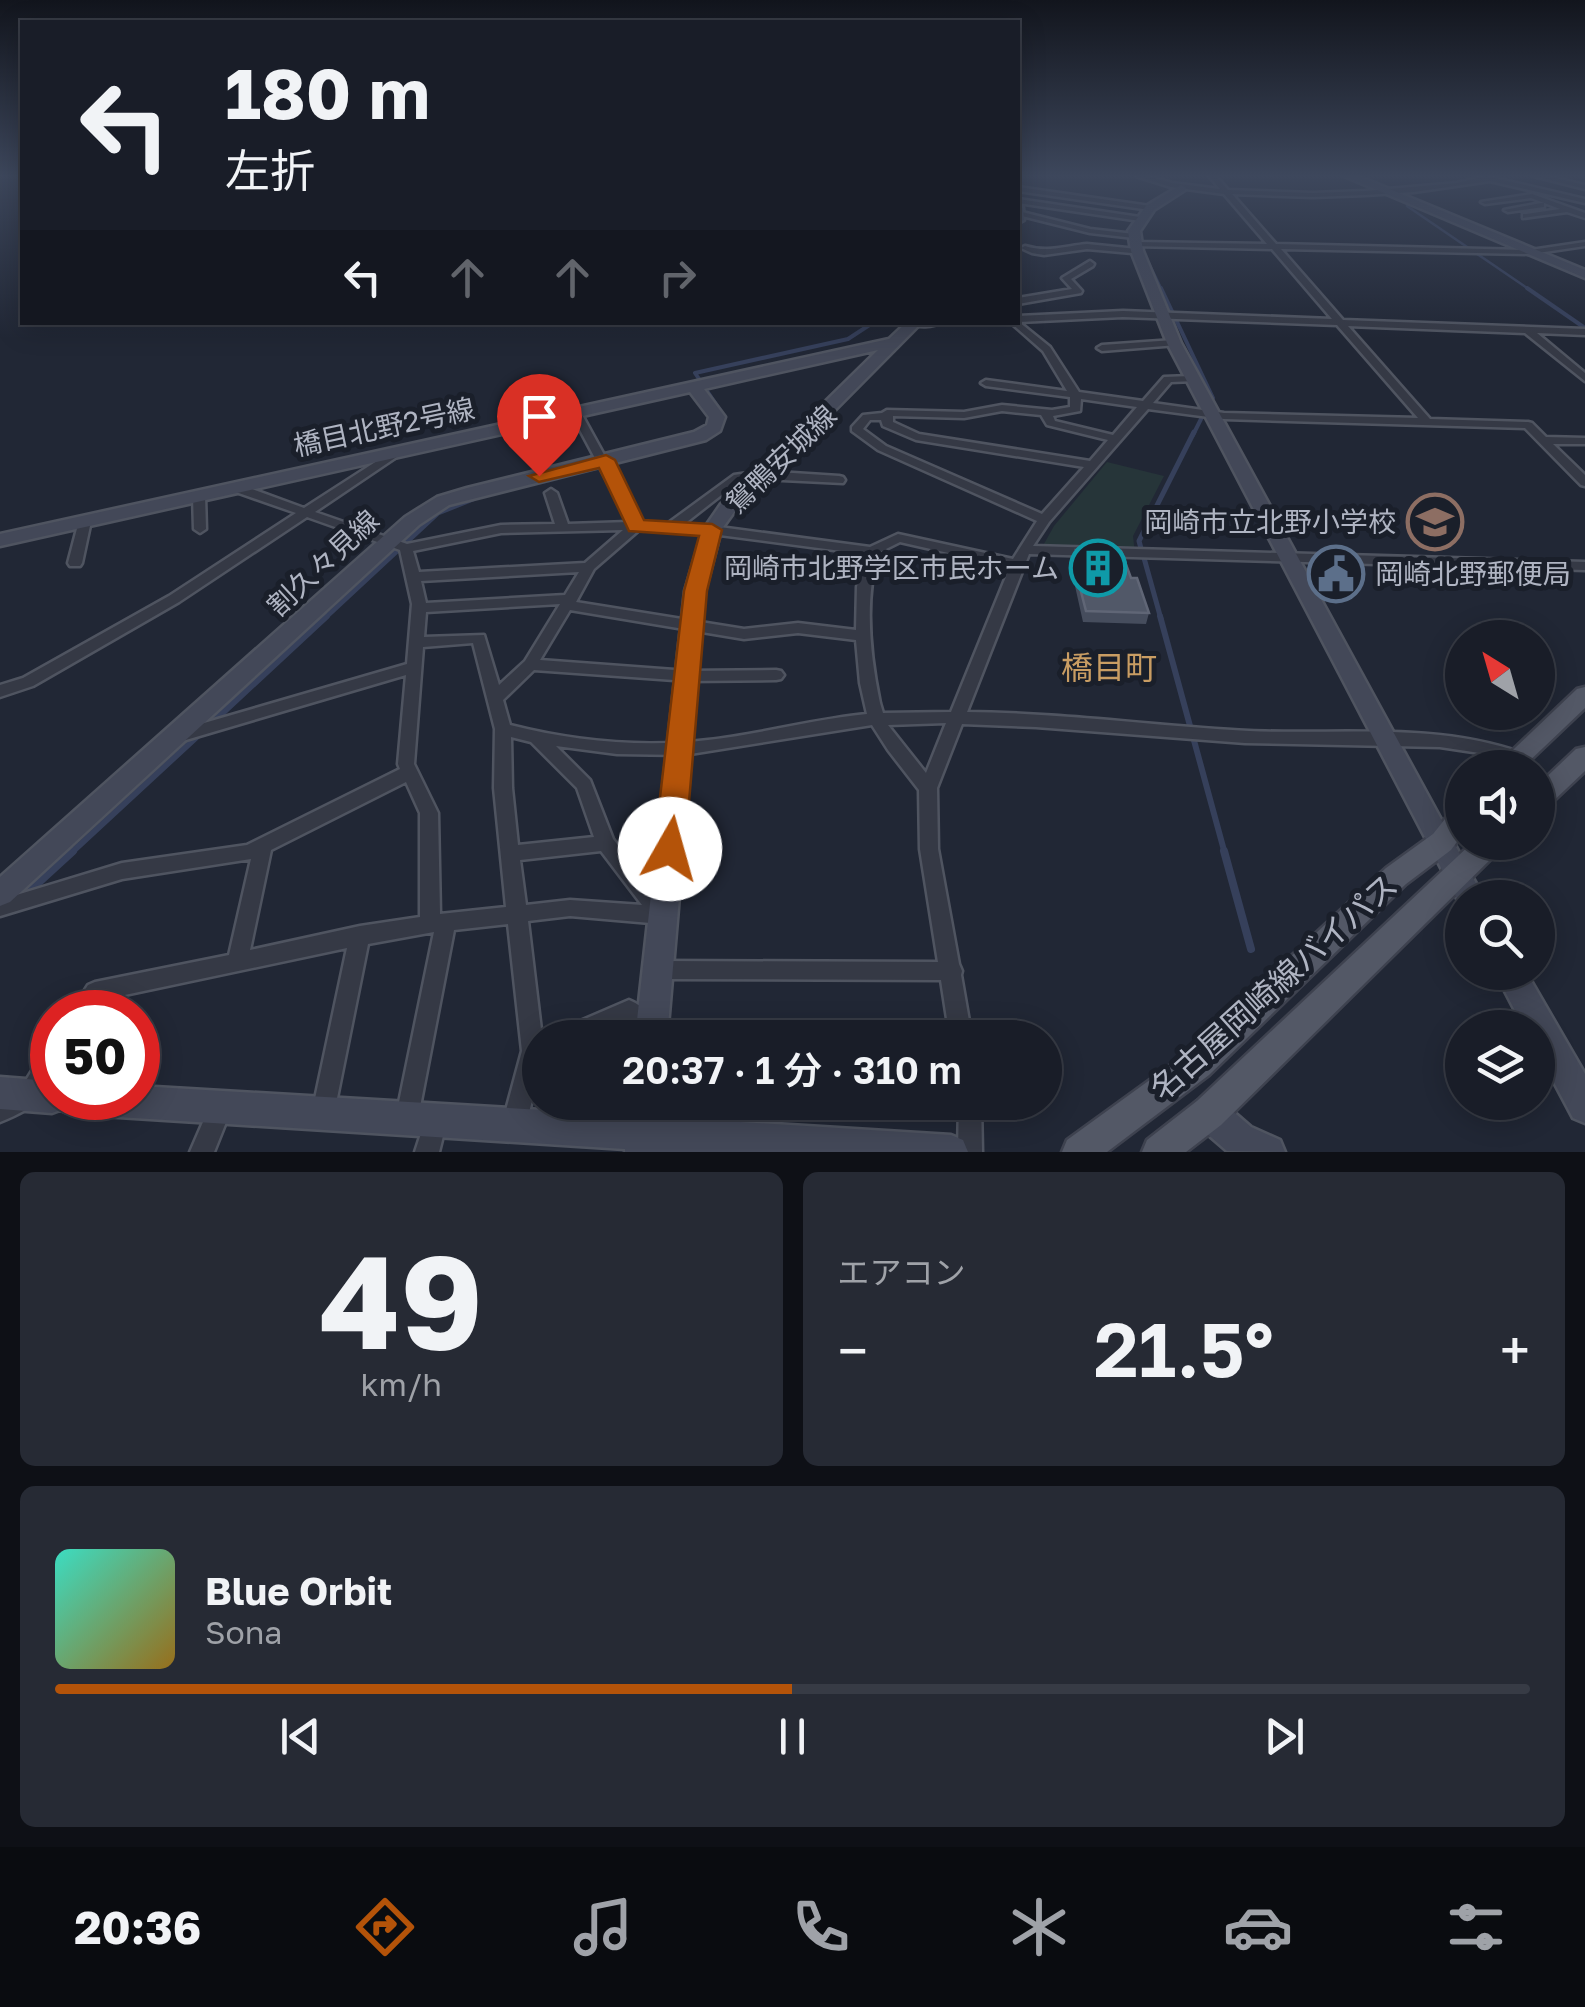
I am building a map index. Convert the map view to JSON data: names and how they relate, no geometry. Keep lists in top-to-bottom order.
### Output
{
  "streets": {
    "main road": ["名古屋岡崎線バイパス"],
    "street": ["橋目北野2号線", "鴛鴨安城線", "割久々見線"]
  },
  "crossings": [
    ["橋目北野2号線", "鴛鴨安城線"],
    ["橋目北野2号線", "割久々見線"]
  ],
  "districts": ["橋目町"],
  "places": {
    "school or university": ["岡崎市立北野小学校"],
    "building": ["岡崎市北野学区市民ホーム"],
    "public building": ["岡崎北野郵便局"]
  },
  "north": "top left",
  "page": {
    "turn": ["180 m", "左折"],
    "limit": "50",
    "trip": "20:37 · 1 分 · 310 m",
    "tile": [
      ["49", "km/h"],
      "エアコン"
    ],
    "heat": ["−", "21.5°", "+"],
    "song": ["Blue Orbit", "Sona"],
    "tabs": "20:36"
  }
}
